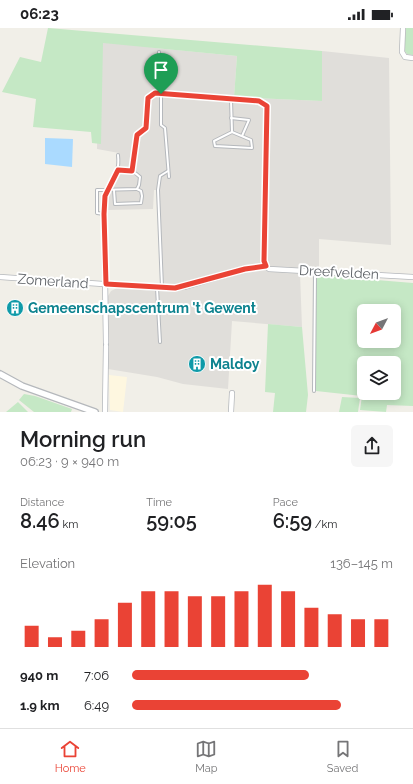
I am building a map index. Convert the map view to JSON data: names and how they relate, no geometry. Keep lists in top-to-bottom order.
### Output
{
  "streets": {
    "street": ["Dreefvelden", "Zomerland"]
  },
  "crossings": [
    ["Dreefvelden", "Zomerland"]
  ],
  "places": {
    "building": ["Gemeenschapscentrum 't Gewent", "Maldoy"]
  },
  "north": "bottom left",
  "page": {
    "status": "06:23",
    "heading": ["Morning run", "06:23 · 9 × 940 m"],
    "stats": [
      ["Distance", "8.46 km"],
      ["Time", "59:05"],
      ["Pace", "6:59 /km"]
    ],
    "chart": ["Elevation", "136–145 m"],
    "list": [
      {
        "name": "940 m",
        "note": "7:06"
      },
      {
        "name": "1.9 km",
        "note": "6:49"
      }
    ],
    "tabs": ["Home", "Map", "Saved"]
  }
}
